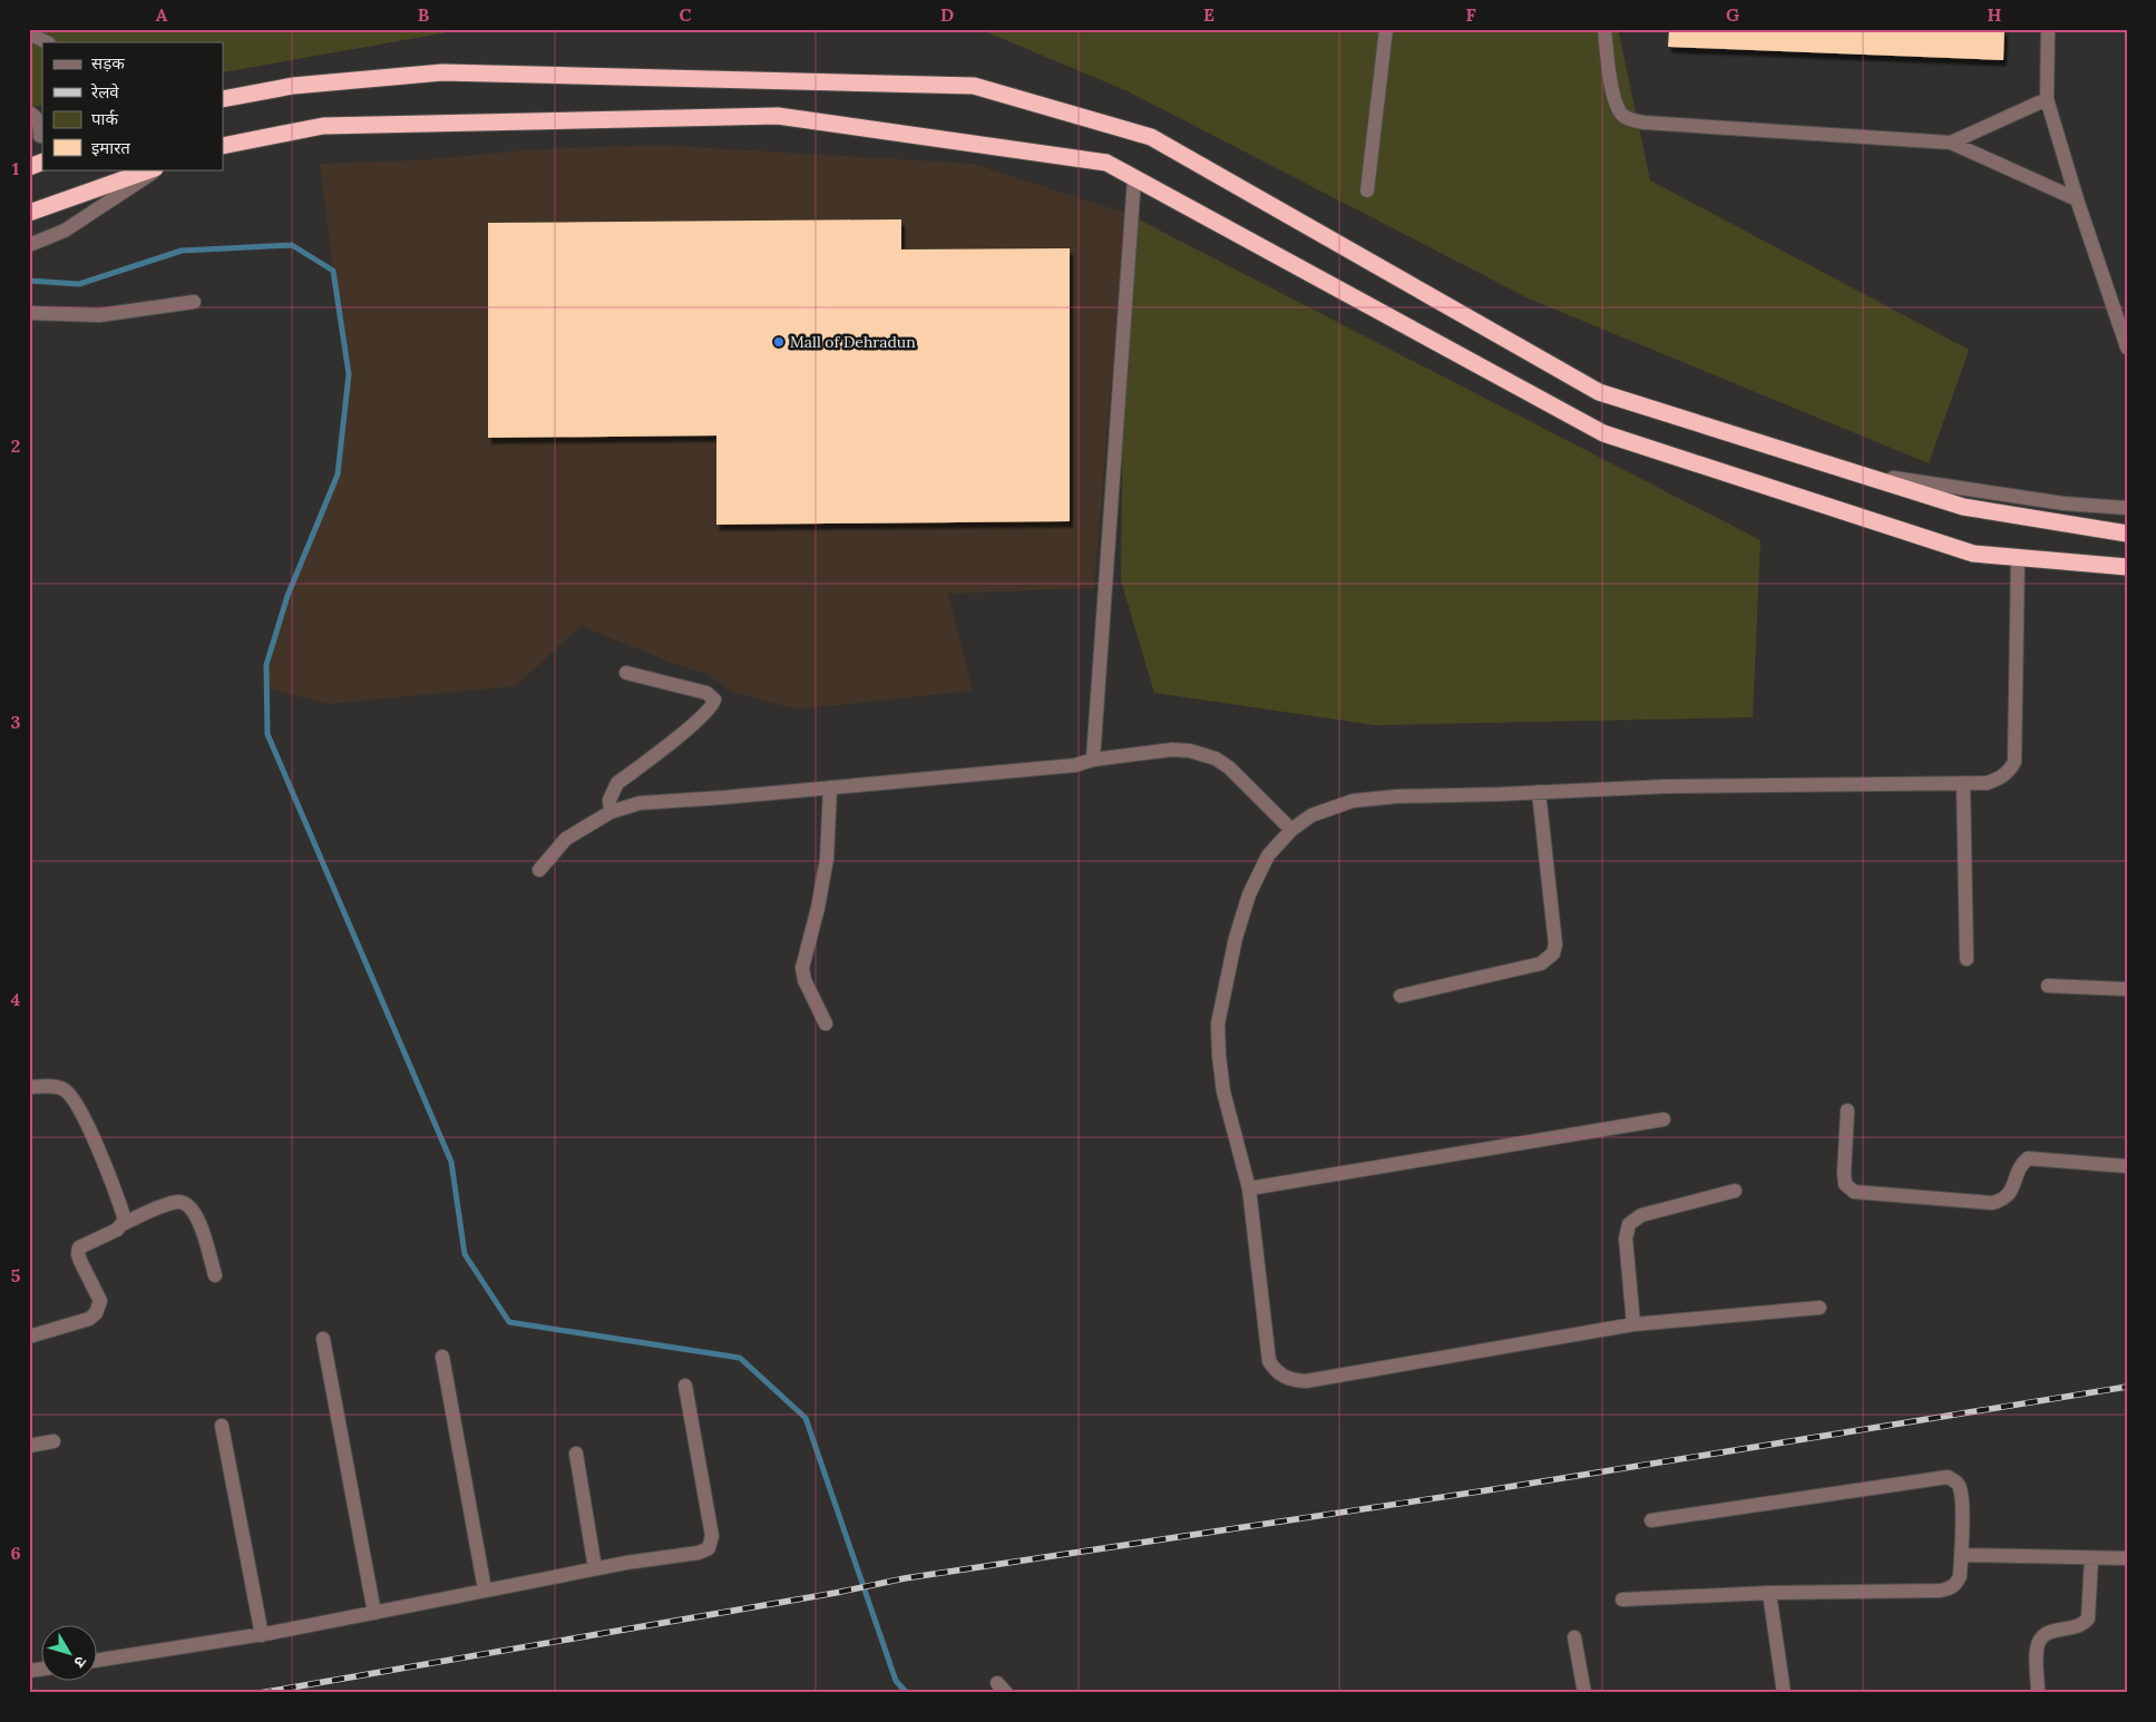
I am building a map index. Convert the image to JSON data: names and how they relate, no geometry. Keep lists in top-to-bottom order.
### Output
{
  "places": ["Mall of Dehradun"],
  "legend": [
    "सड़क",
    "रेलवे",
    "पार्क",
    "इमारत"
  ],
  "north": "bottom right",
  "grid": {
    "columns": [
      "A",
      "B",
      "C",
      "D",
      "E",
      "F",
      "G",
      "H"
    ],
    "rows": [
      "1",
      "2",
      "3",
      "4",
      "5",
      "6"
    ]
  }
}
